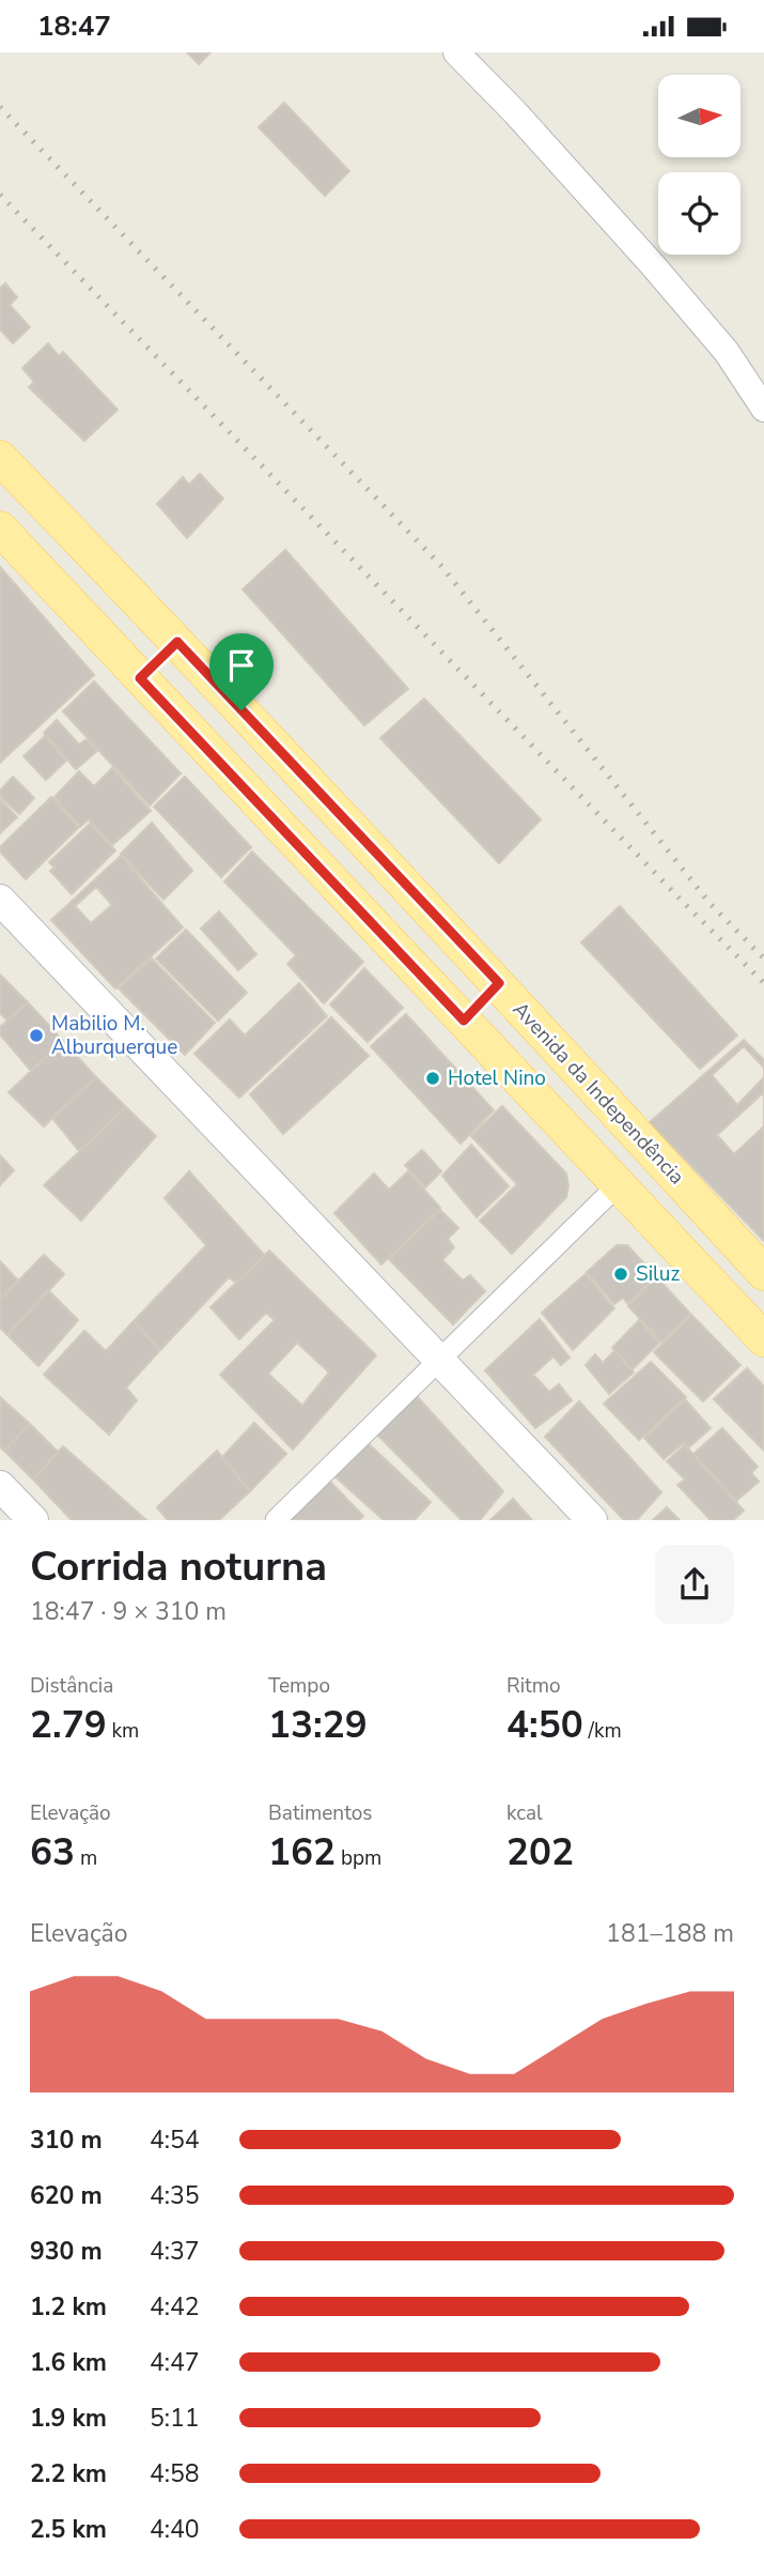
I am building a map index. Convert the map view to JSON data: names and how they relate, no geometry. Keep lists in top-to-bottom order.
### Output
{
  "streets": {
    "main road": ["Avenida da Independência"]
  },
  "places": ["Mabilio M. Alburquerque", "Hotel Nino", "Siluz"],
  "north": "right",
  "page": {
    "status": "18:47",
    "heading": ["Corrida noturna", "18:47 · 9 × 310 m"],
    "stats": [
      ["Distância", "2.79 km"],
      ["Tempo", "13:29"],
      ["Ritmo", "4:50 /km"],
      ["Elevação", "63 m"],
      ["Batimentos", "162 bpm"],
      ["kcal", "202"]
    ],
    "chart": ["Elevação", "181–188 m"],
    "list": [
      {
        "name": "310 m",
        "note": "4:54"
      },
      {
        "name": "620 m",
        "note": "4:35"
      },
      {
        "name": "930 m",
        "note": "4:37"
      },
      {
        "name": "1.2 km",
        "note": "4:42"
      },
      {
        "name": "1.6 km",
        "note": "4:47"
      },
      {
        "name": "1.9 km",
        "note": "5:11"
      },
      {
        "name": "2.2 km",
        "note": "4:58"
      },
      {
        "name": "2.5 km",
        "note": "4:40"
      }
    ]
  }
}
